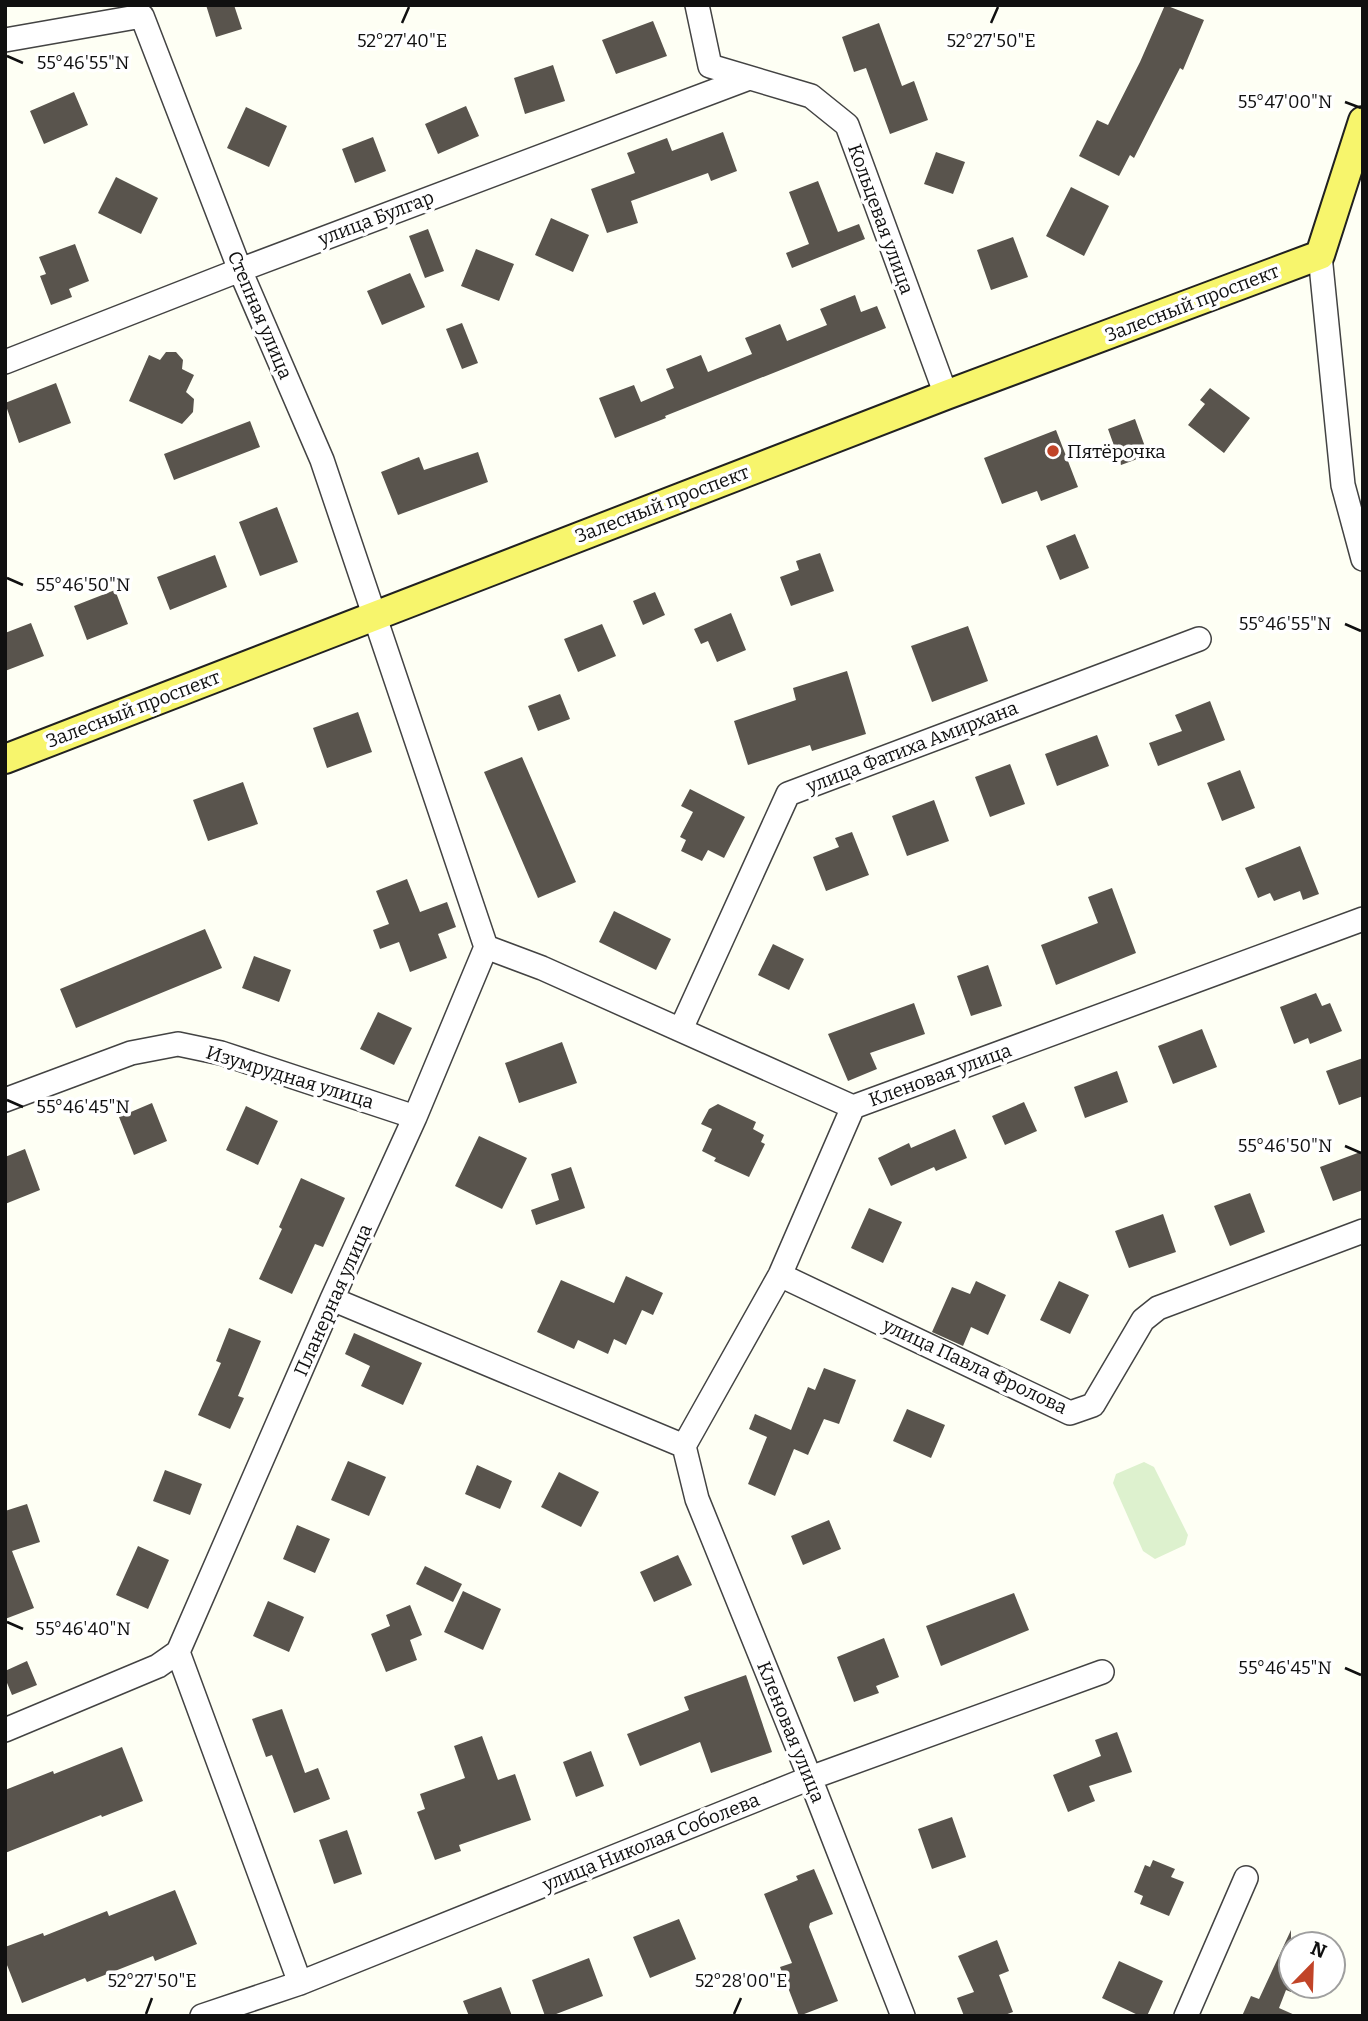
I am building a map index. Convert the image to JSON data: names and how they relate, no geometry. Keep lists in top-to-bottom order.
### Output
{
  "streets": {
    "main road": ["Залесный проспект"],
    "street": [
      "улица Булгар",
      "Кольцевая улица",
      "Степная улица",
      "улица Фатиха Амирхана",
      "Кленовая улица",
      "Изумрудная улица",
      "Планерная улица",
      "улица Павла Фролова",
      "улица Николая Соболева"
    ]
  },
  "crossings": [
    ["улица Булгар", "Кольцевая улица"],
    ["улица Булгар", "Степная улица"],
    ["Кольцевая улица", "Залесный проспект"],
    ["Залесный проспект", "Степная улица"],
    ["Степная улица", "Кленовая улица"],
    ["Степная улица", "Планерная улица"],
    ["улица Фатиха Амирхана", "Кленовая улица"],
    ["Кленовая улица", "Планерная улица"],
    ["Кленовая улица", "улица Николая Соболева"],
    ["Изумрудная улица", "Планерная улица"]
  ],
  "places": ["Пятёрочка"],
  "north": "top right",
  "coordinates": [
    "52°27'40\"E",
    "52°27'50\"E",
    "55°46'55\"N",
    "55°47'00\"N",
    "55°46'50\"N",
    "55°46'45\"N",
    "55°46'40\"N",
    "52°28'00\"E"
  ]
}
